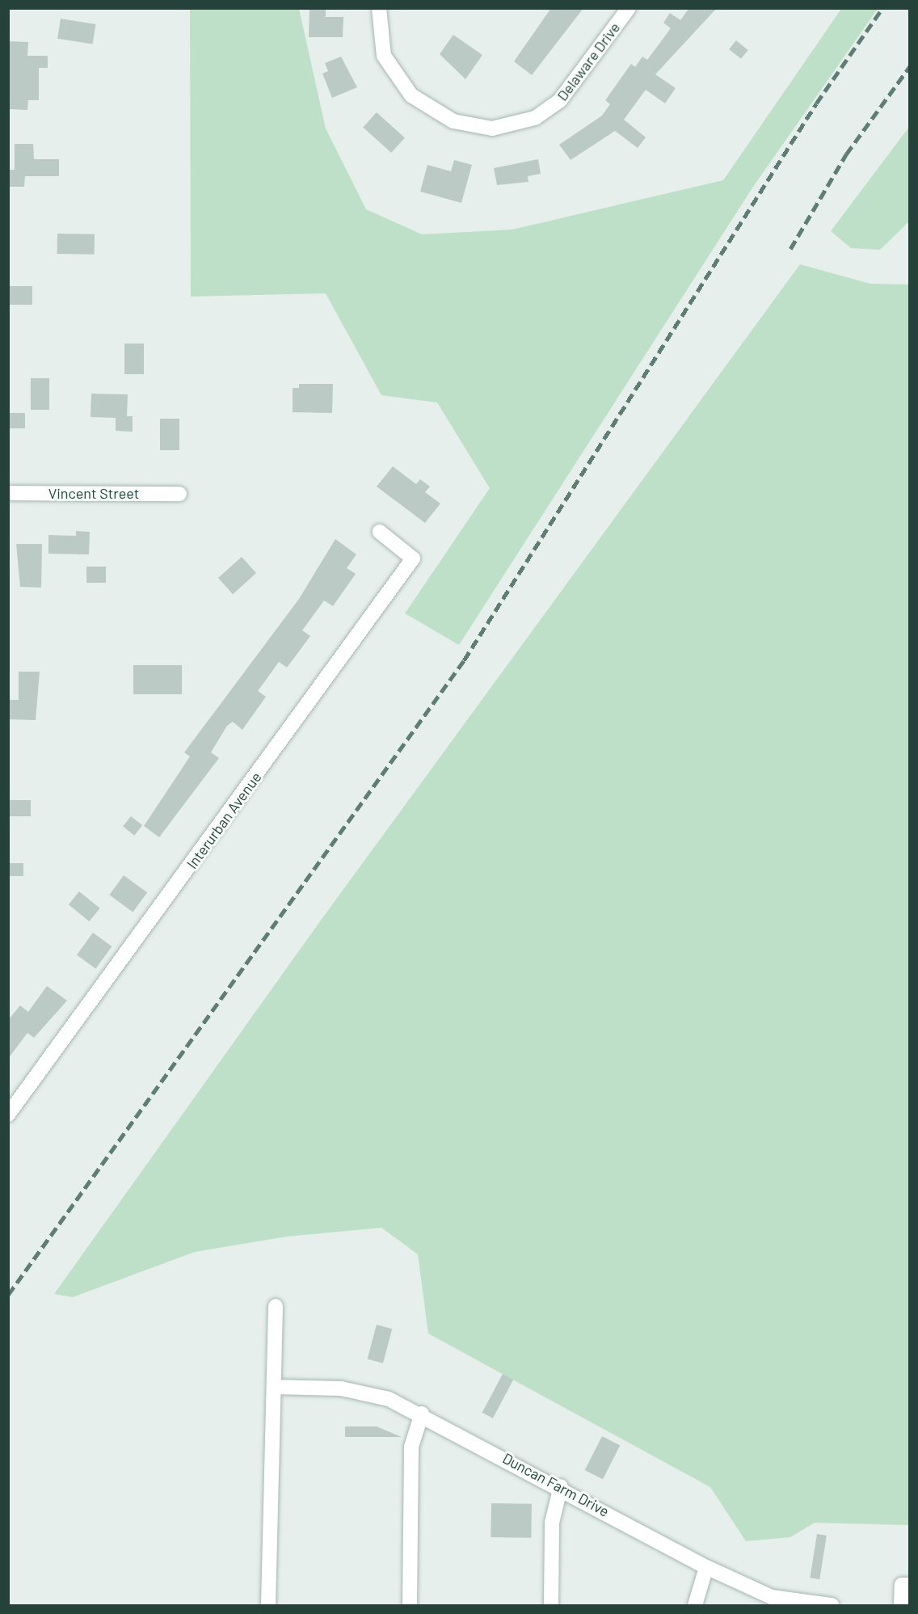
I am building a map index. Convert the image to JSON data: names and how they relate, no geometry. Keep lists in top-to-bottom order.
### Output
{
  "streets": {
    "street": [
      "Delaware Drive",
      "Vincent Street",
      "Interurban Avenue",
      "Duncan Farm Drive"
    ]
  }
}
